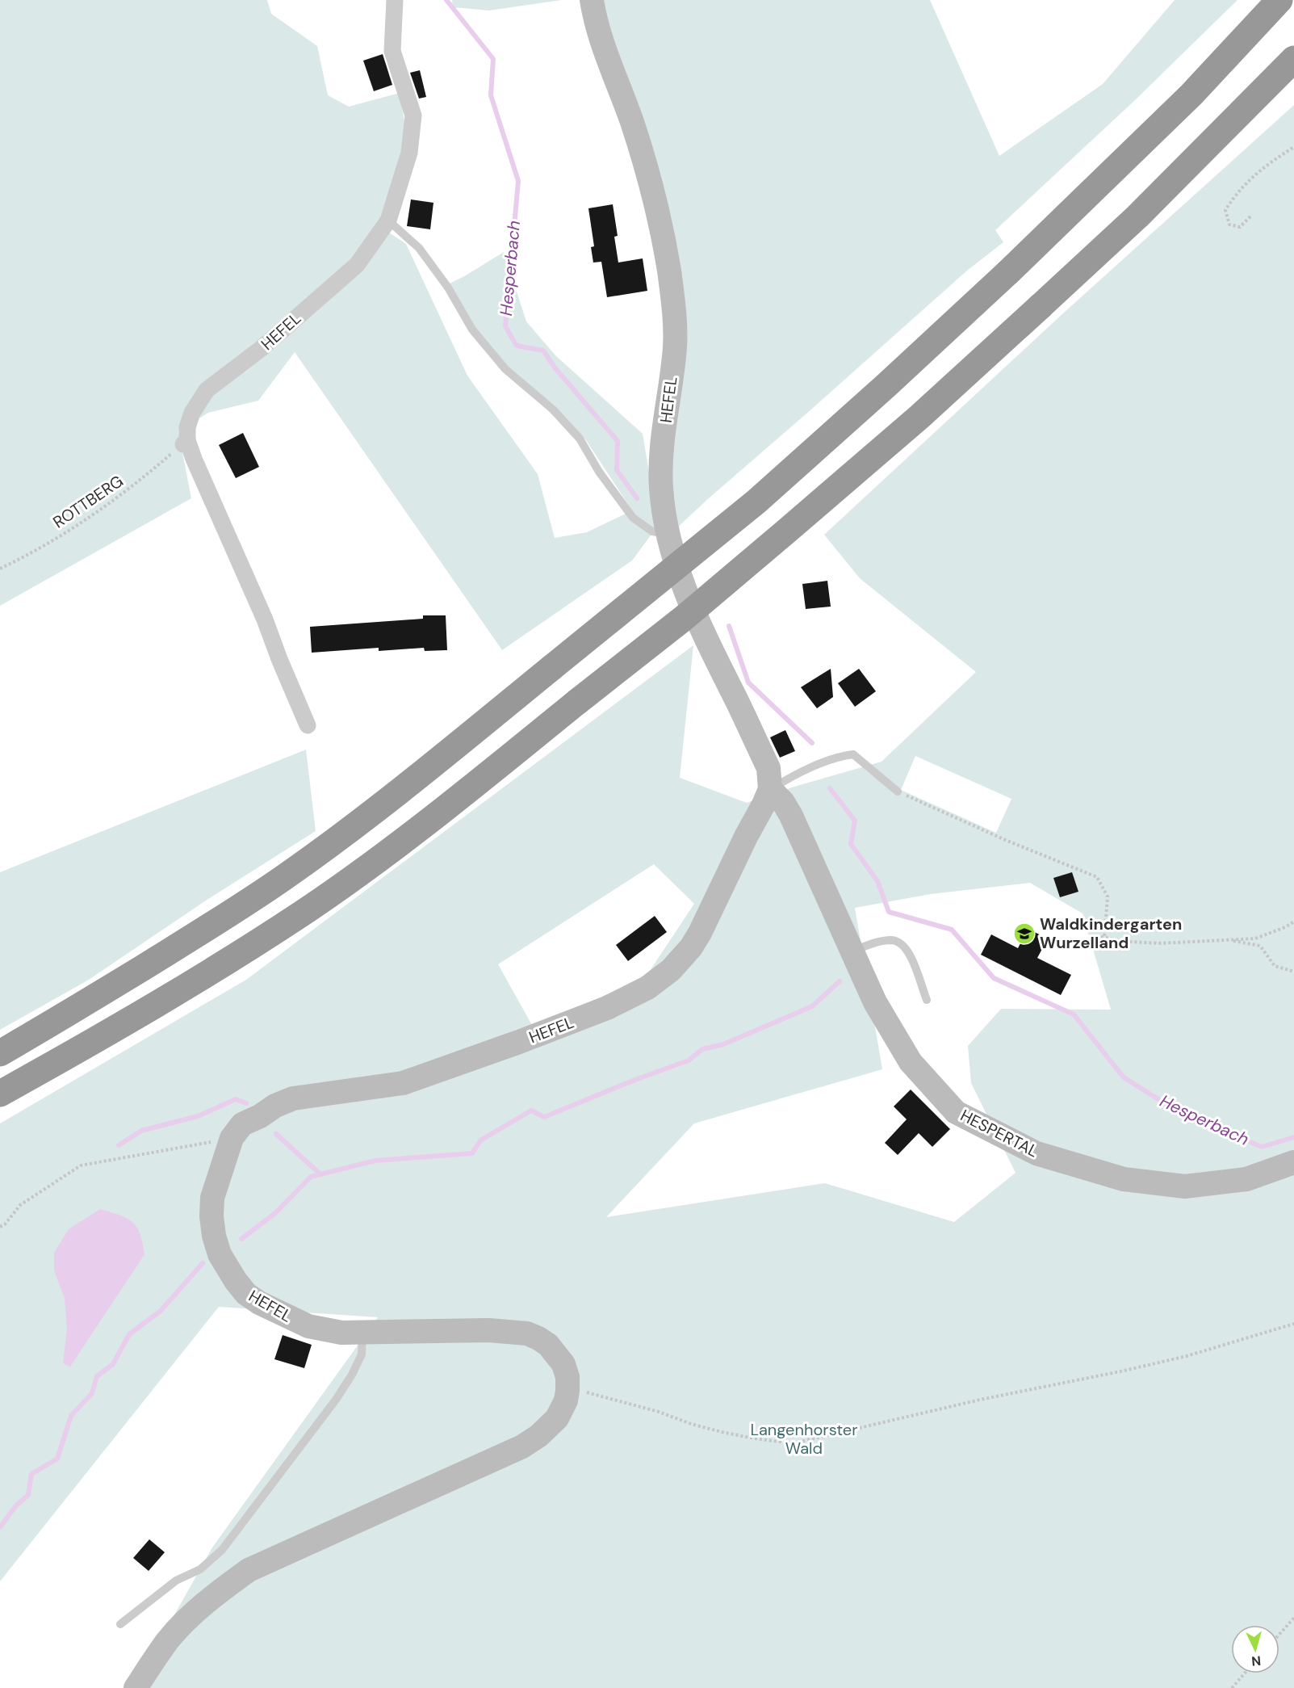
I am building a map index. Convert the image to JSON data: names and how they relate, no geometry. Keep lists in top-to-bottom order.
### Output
{
  "streets": {
    "street": ["HEFEL", "HESPERTAL"],
    "path": ["ROTTBERG"]
  },
  "crossings": [
    ["HEFEL", "ROTTBERG"],
    ["HEFEL", "HESPERTAL"]
  ],
  "water": ["Hesperbach"],
  "parks": ["Langenhorster Wald"],
  "places": {
    "school or university": ["Waldkindergarten Wurzelland"]
  },
  "north": "bottom"
}
